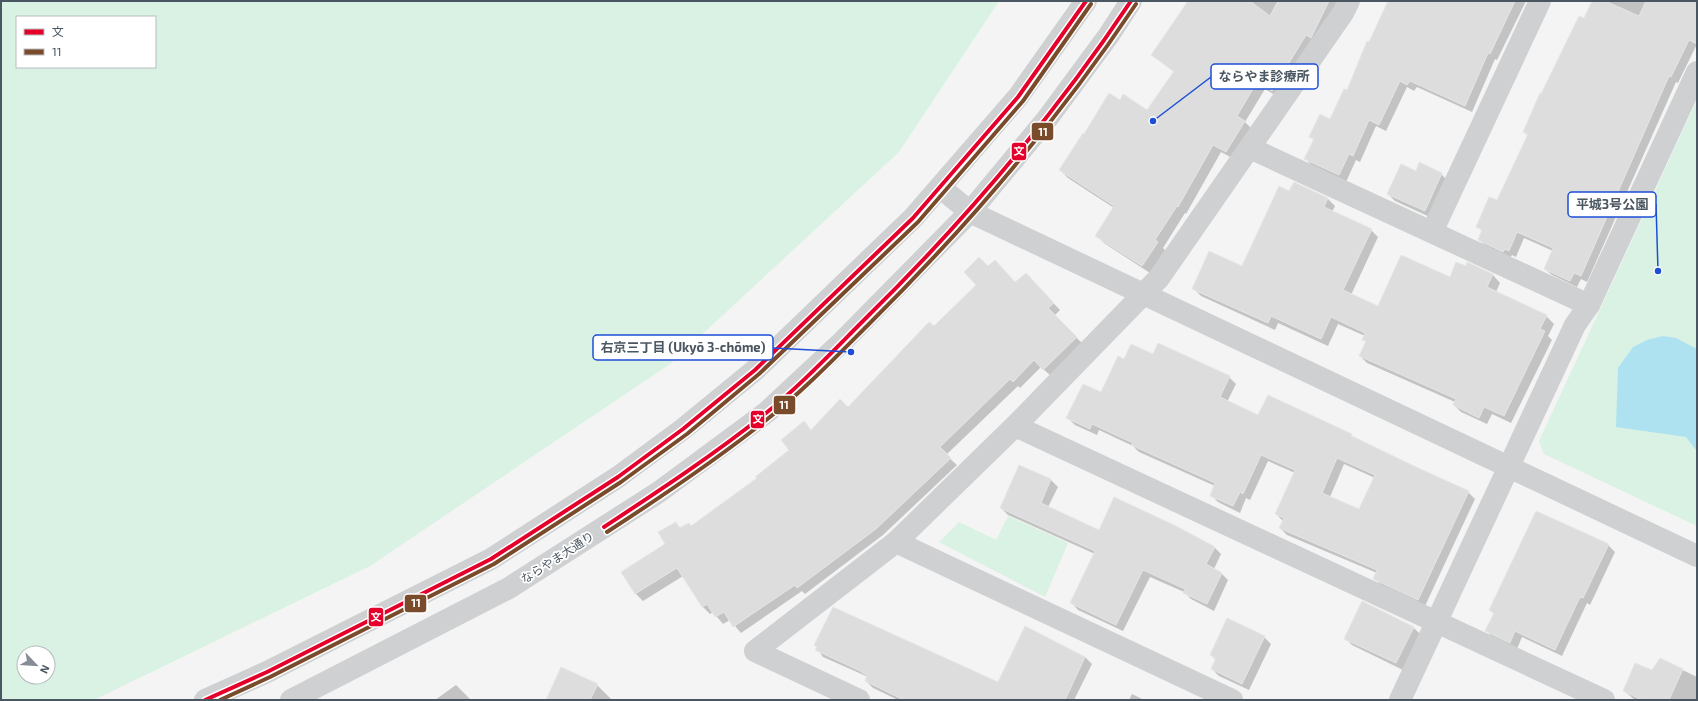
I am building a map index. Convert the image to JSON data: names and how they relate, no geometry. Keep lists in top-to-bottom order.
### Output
{
  "streets": {
    "street": ["ならやま大通り"]
  },
  "places": ["ならやま診療所", "平城3号公園", "右京三丁目 (Ukyō 3-chōme)"],
  "lines": ["transit line 文", "transit line 11"],
  "legend": ["文", "11"],
  "north": "bottom right"
}
